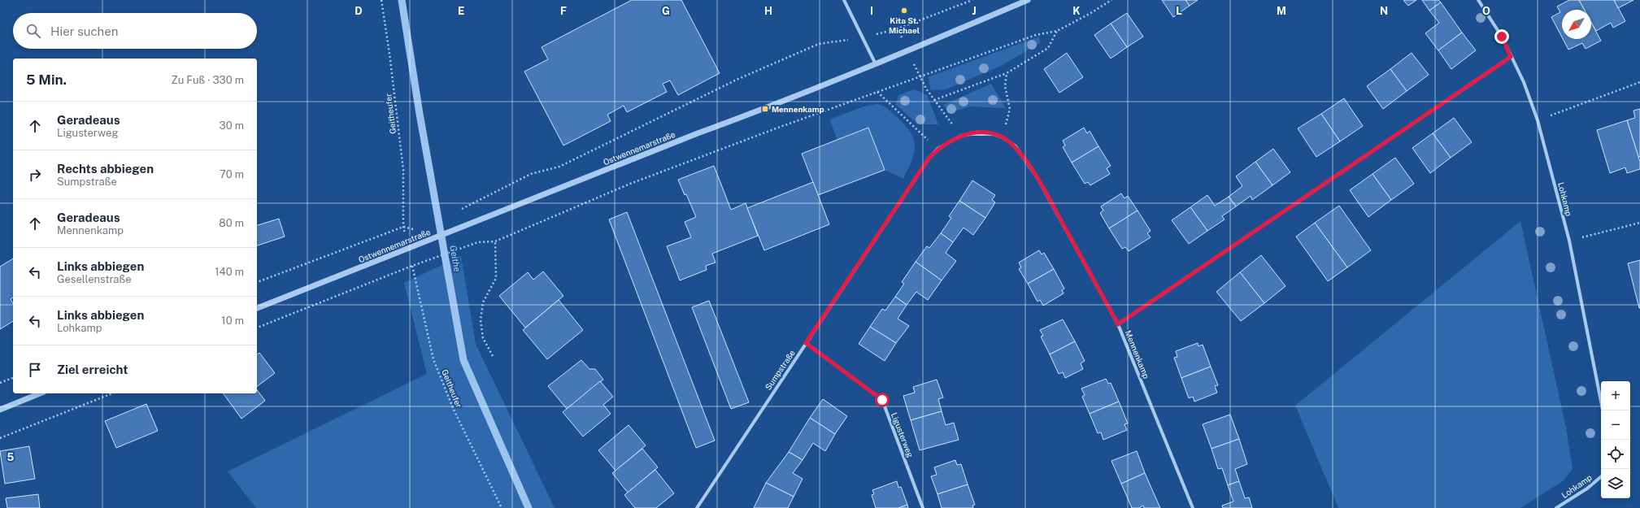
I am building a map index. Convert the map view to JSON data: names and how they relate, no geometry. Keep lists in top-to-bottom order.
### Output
{
  "streets": {
    "street": [
      "Ostwennemarstraße",
      "Lohkamp",
      "Mennenkamp",
      "Sumpstraße",
      "Ligusterweg"
    ],
    "path": ["Geitheufer"]
  },
  "crossings": [
    ["Mennenkamp", "Sumpstraße"],
    ["Sumpstraße", "Ligusterweg"]
  ],
  "water": ["Geithe"],
  "places": {
    "other": ["Kita St. Michael"],
    "transit": ["Mennenkamp"]
  },
  "north": "bottom left",
  "page": {
    "search": "Hier suchen",
    "heading": ["5 Min.", "Zu Fuß · 330 m"],
    "list": [
      ["Geradeaus", "Ligusterweg", "30 m"],
      ["Rechts abbiegen", "Sumpstraße", "70 m"],
      ["Geradeaus", "Mennenkamp", "80 m"],
      ["Links abbiegen", "Gesellenstraße", "140 m"],
      ["Links abbiegen", "Lohkamp", "10 m"],
      "Ziel erreicht"
    ],
    "map_buttons": ["+", "−"]
  },
  "grid": {
    "columns": [
      "D",
      "E",
      "F",
      "G",
      "H",
      "I",
      "J",
      "K",
      "L",
      "M",
      "N",
      "O"
    ],
    "rows": ["5"]
  }
}
